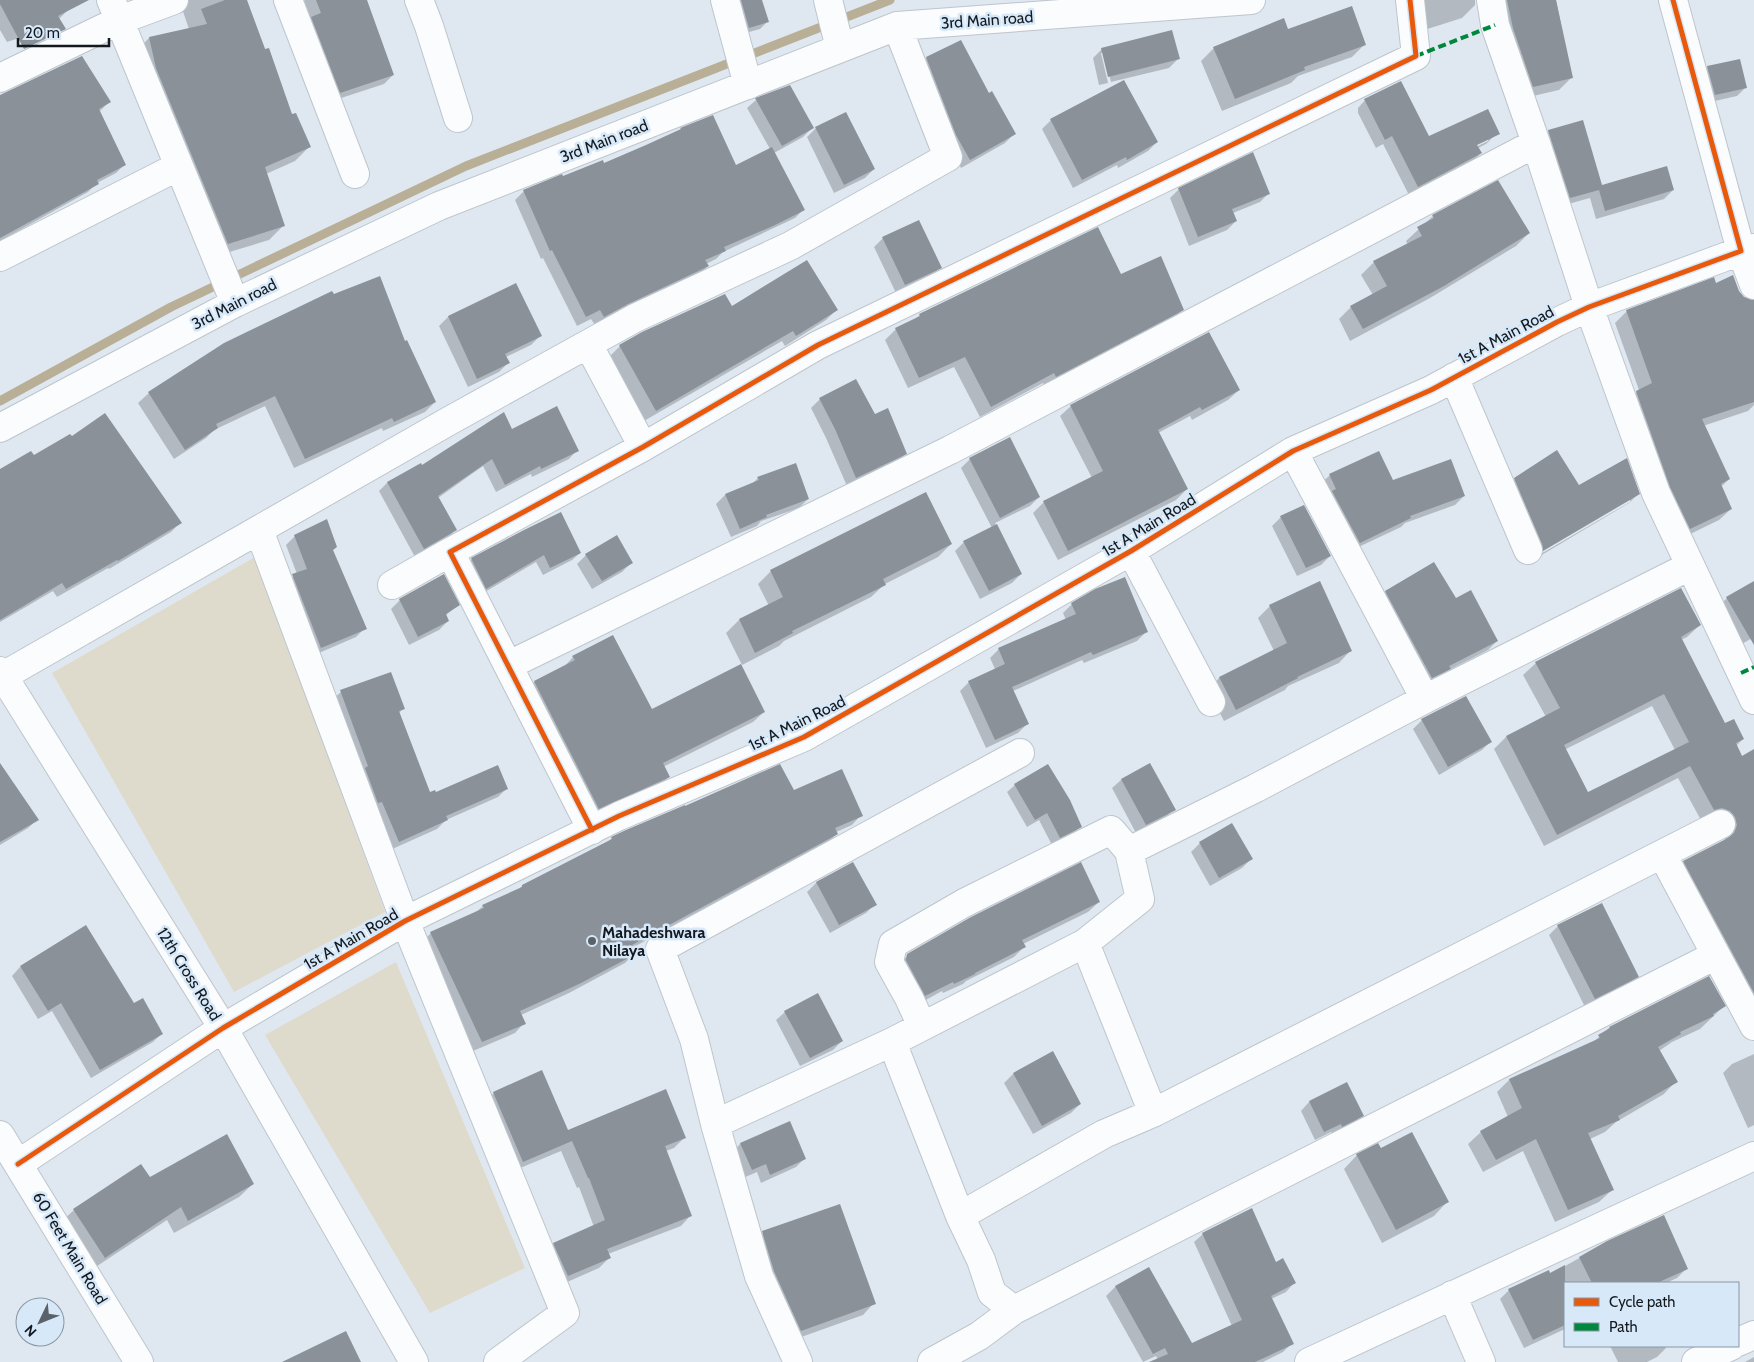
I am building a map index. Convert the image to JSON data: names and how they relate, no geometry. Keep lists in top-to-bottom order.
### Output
{
  "streets": {
    "street": [
      "3rd Main road",
      "1st A Main Road",
      "12th Cross Road",
      "60 Feet Main Road"
    ]
  },
  "crossings": [
    ["1st A Main Road", "12th Cross Road"],
    ["1st A Main Road", "60 Feet Main Road"]
  ],
  "places": ["Mahadeshwara Nilaya"],
  "legend": ["Cycle path", "Path"],
  "scale_bar": "20 m",
  "north": "bottom left"
}
